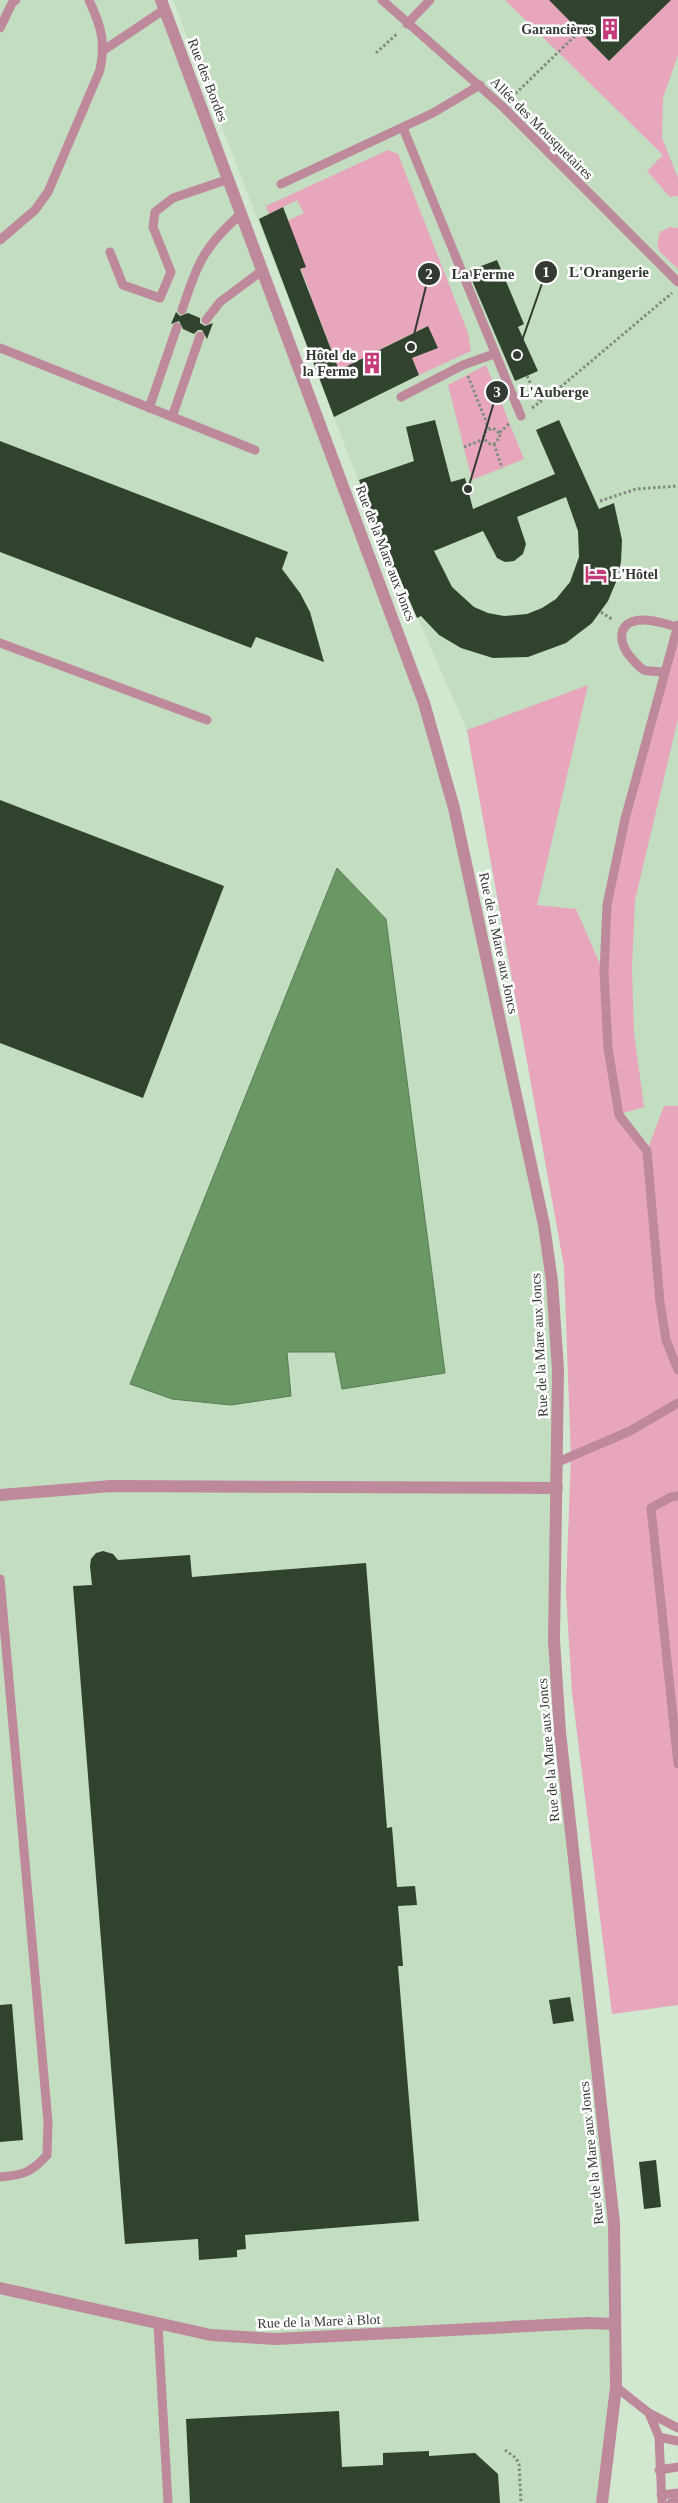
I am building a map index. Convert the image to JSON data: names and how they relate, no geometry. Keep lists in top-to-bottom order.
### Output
{
  "streets": {
    "street": ["Rue des Bordes", "Rue de la Mare aux Joncs", "Rue de la Mare à Blot"],
    "lane": ["Allée des Mousquetaires"]
  },
  "crossings": [
    ["Rue des Bordes", "Rue de la Mare aux Joncs"],
    ["Rue de la Mare aux Joncs", "Rue de la Mare à Blot"]
  ],
  "places": {
    "building": ["Garancières", "Hôtel de la Ferme"],
    "other": ["La Ferme", "L'Orangerie", "L'Auberge"],
    "hotel": ["L'Hôtel"]
  }
}
